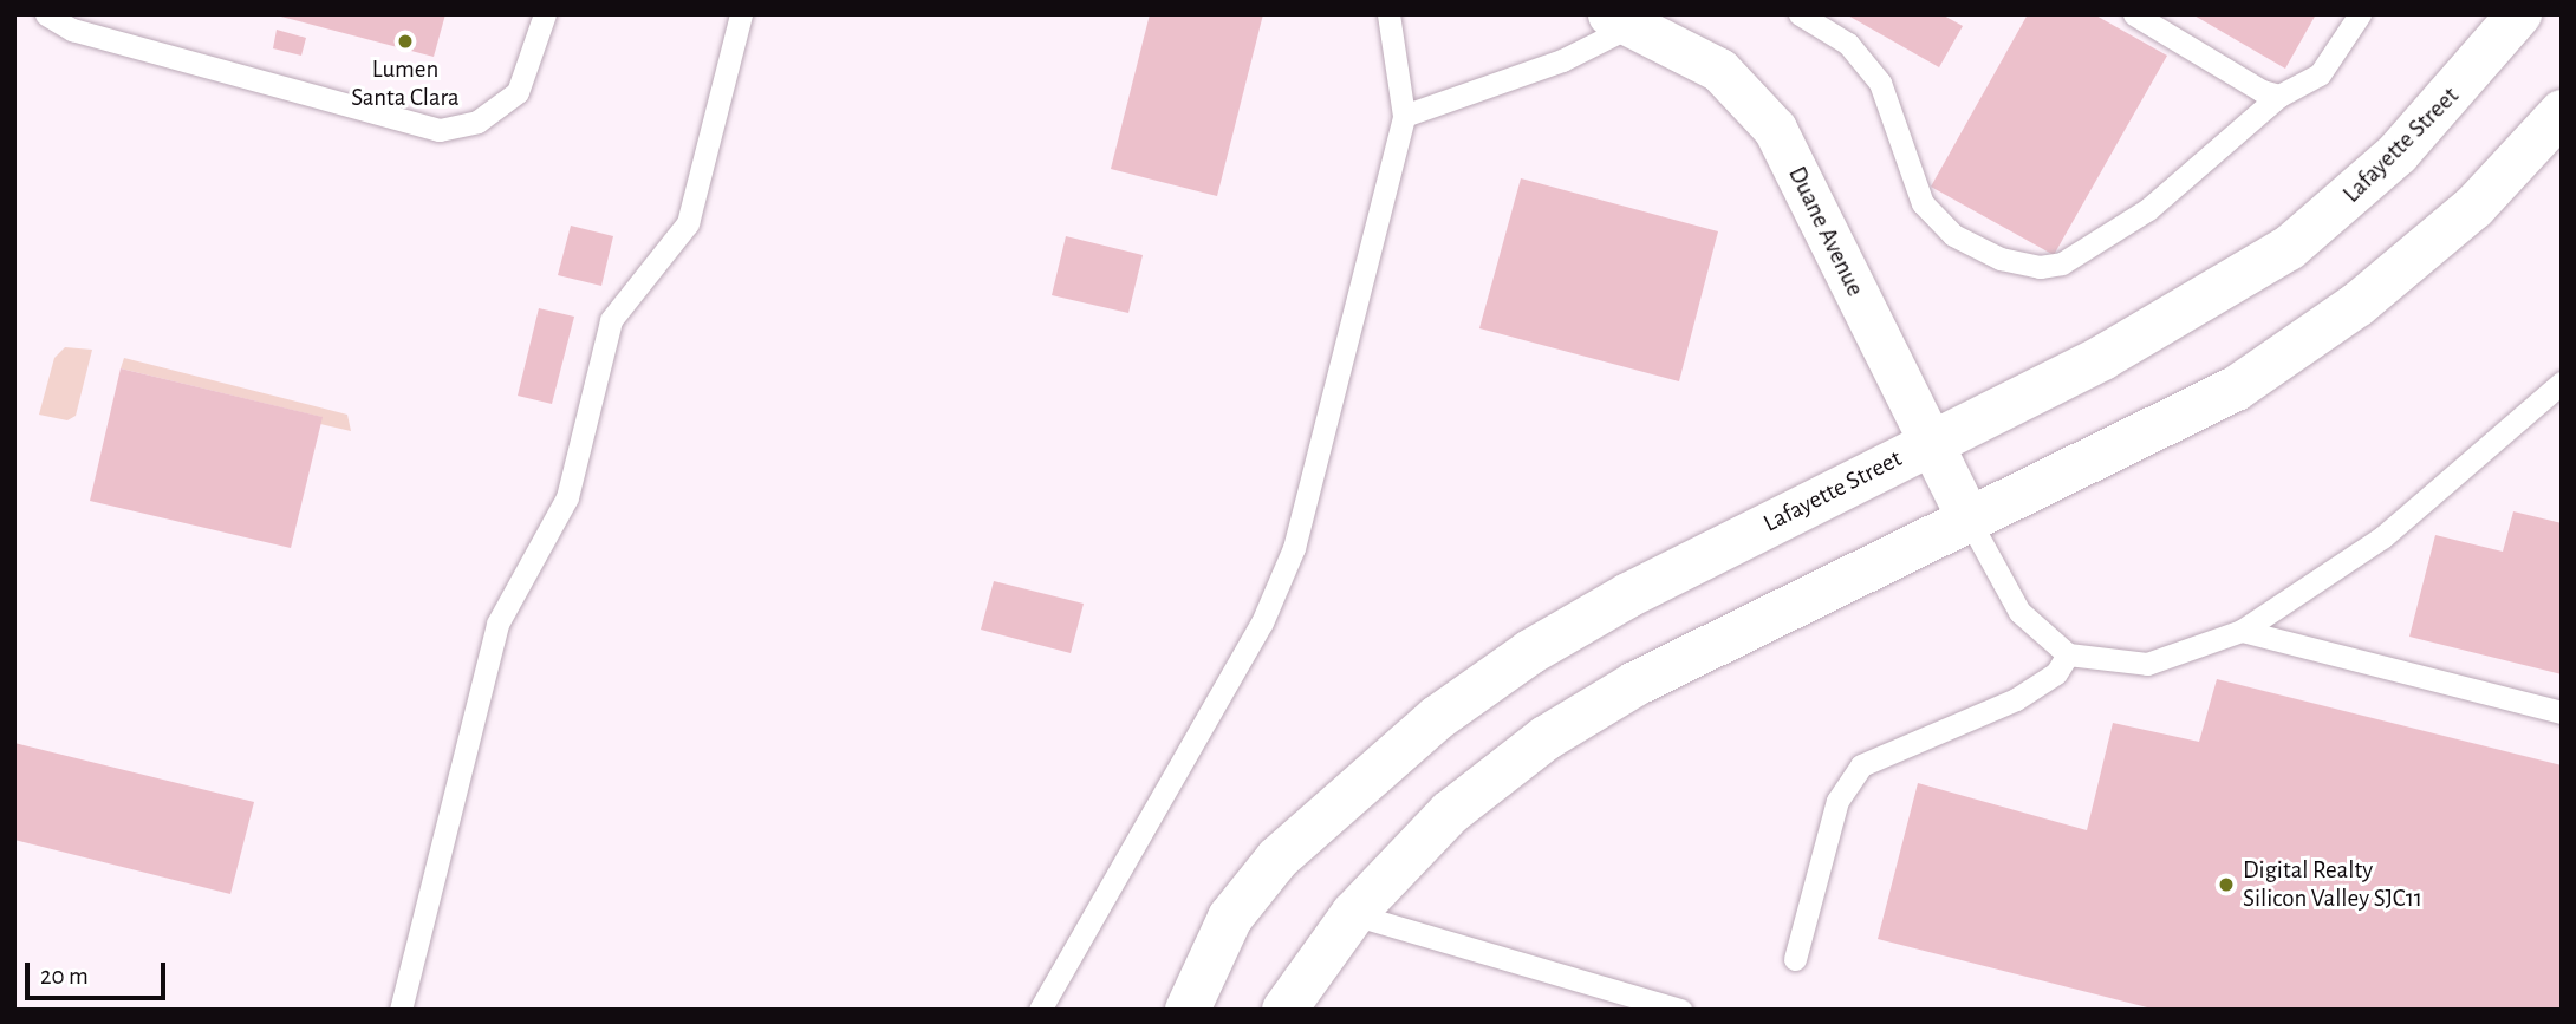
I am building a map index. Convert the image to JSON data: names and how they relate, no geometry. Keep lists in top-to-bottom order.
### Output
{
  "streets": {
    "main road": ["Lafayette Street"],
    "street": ["Duane Avenue"]
  },
  "crossings": [
    ["Lafayette Street", "Duane Avenue"]
  ],
  "places": ["Lumen Santa Clara", "Digital Realty Silicon Valley SJC11"],
  "scale_bar": "20 m"
}
